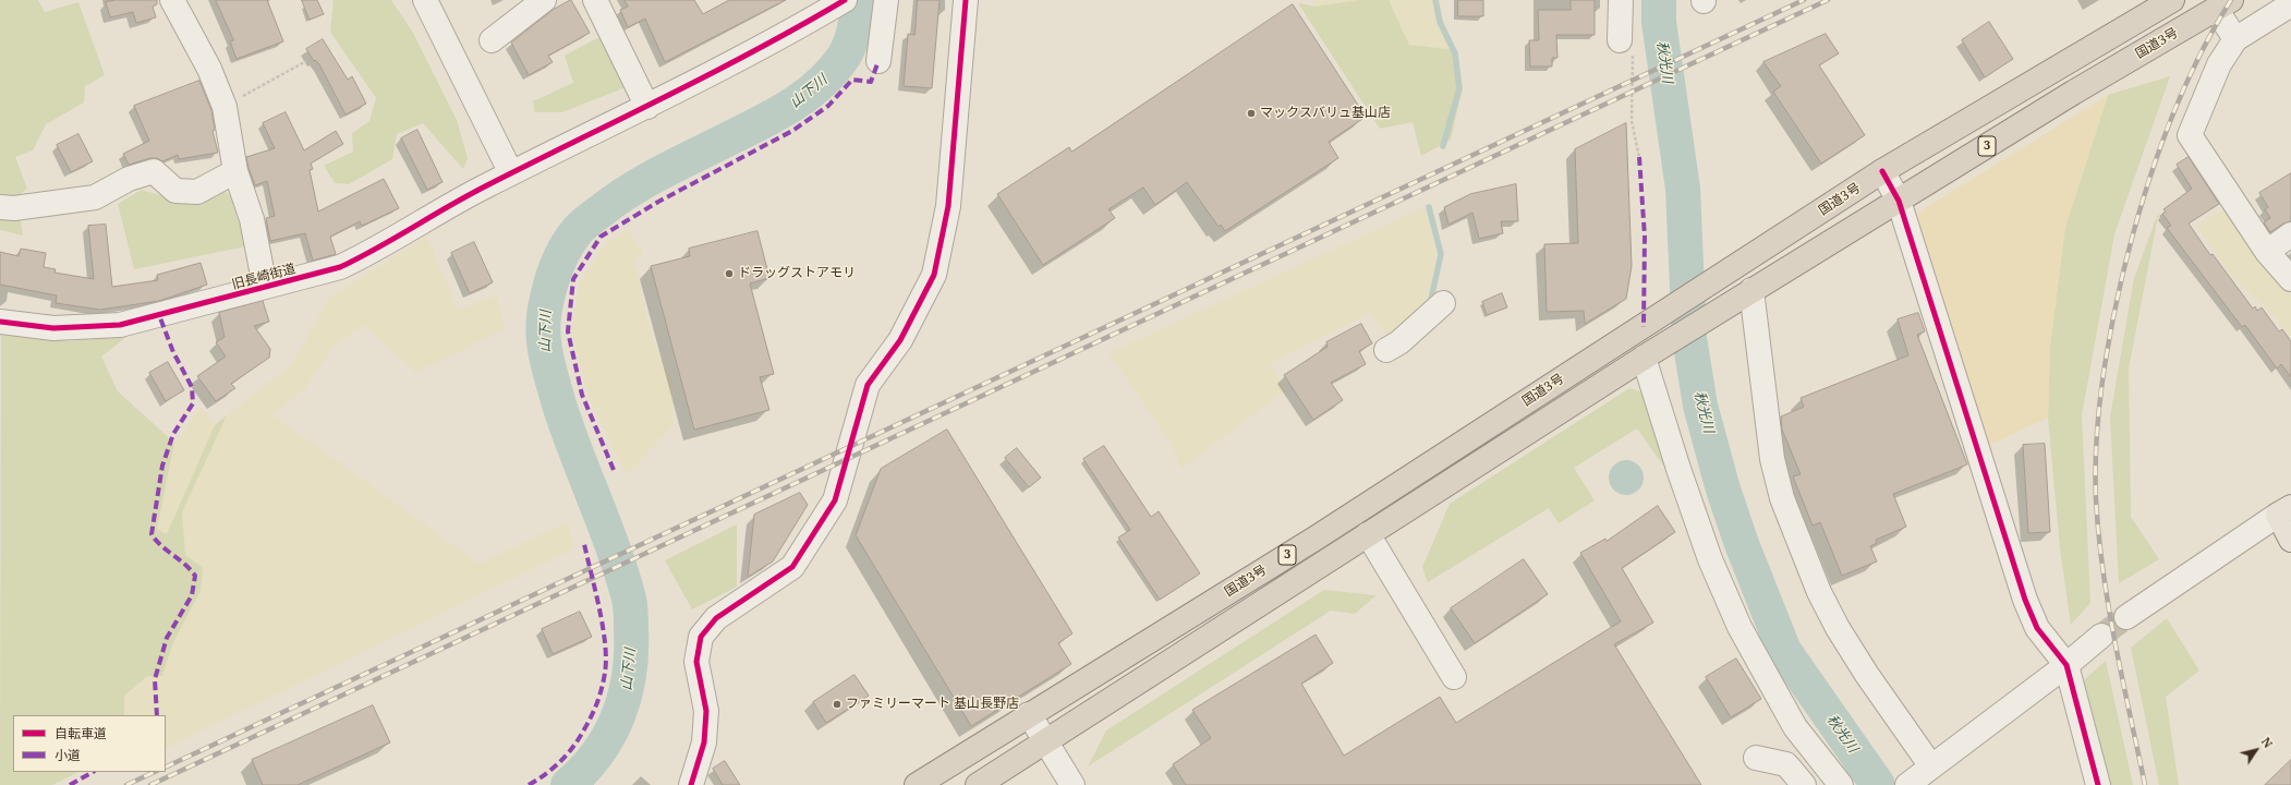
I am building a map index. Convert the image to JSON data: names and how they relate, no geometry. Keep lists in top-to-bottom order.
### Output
{
  "streets": {
    "highway": ["国道3号", "3"],
    "street": ["旧長崎街道"]
  },
  "water": ["秋光川", "山下川"],
  "places": ["マックスバリュ基山店", "ドラッグストアモリ", "ファミリーマート 基山長野店"],
  "legend": ["自転車道", "小道"],
  "north": "top right"
}
